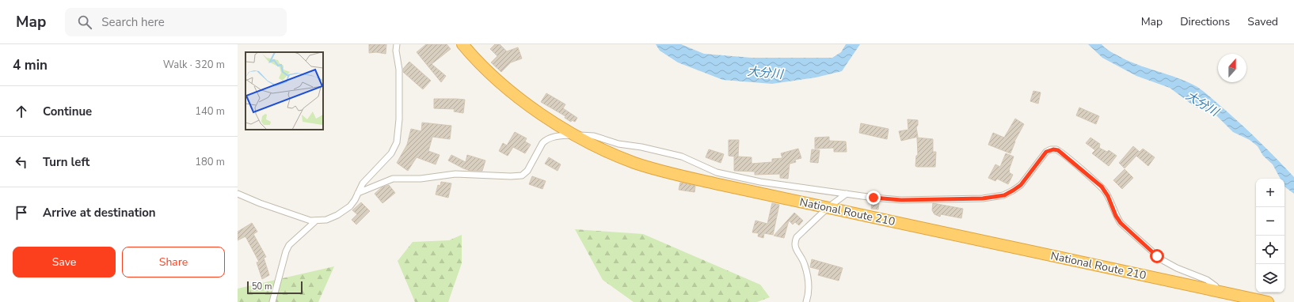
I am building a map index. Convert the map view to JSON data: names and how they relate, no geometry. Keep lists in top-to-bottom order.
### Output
{
  "streets": {
    "highway": ["National Route 210"]
  },
  "water": ["大分川"],
  "scale_bar": "50 m",
  "north": "top",
  "page": {
    "header": "Map",
    "search": "Search here",
    "nav": ["Map", "Directions", "Saved"],
    "heading": ["4 min", "Walk · 320 m"],
    "list": [
      ["Continue", "140 m"],
      ["Turn left", "180 m"],
      "Arrive at destination"
    ],
    "map_buttons": ["+", "−"],
    "buttons": ["Save", "Share"],
    "scale": "50 m"
  }
}
